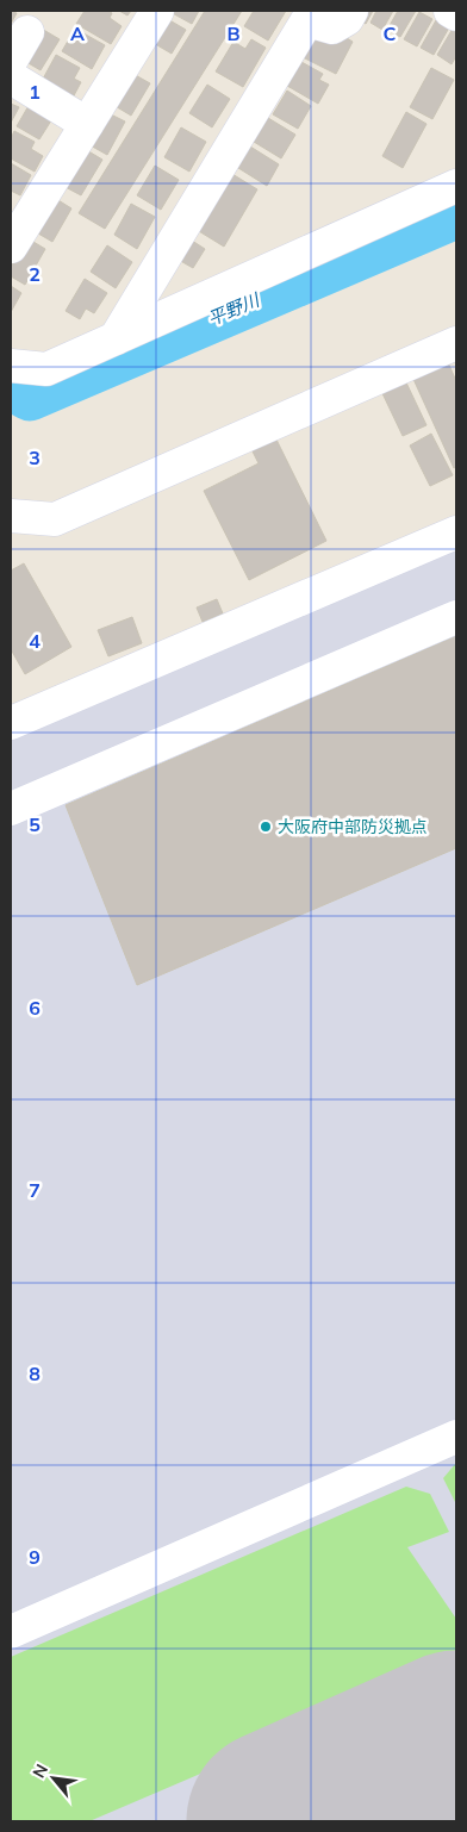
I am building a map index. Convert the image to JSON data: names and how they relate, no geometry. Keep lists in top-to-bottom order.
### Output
{
  "water": ["平野川"],
  "places": ["大阪府中部防災拠点"],
  "north": "top left",
  "grid": {
    "columns": ["A", "B", "C"],
    "rows": [
      "1",
      "2",
      "3",
      "4",
      "5",
      "6",
      "7",
      "8",
      "9"
    ]
  }
}
